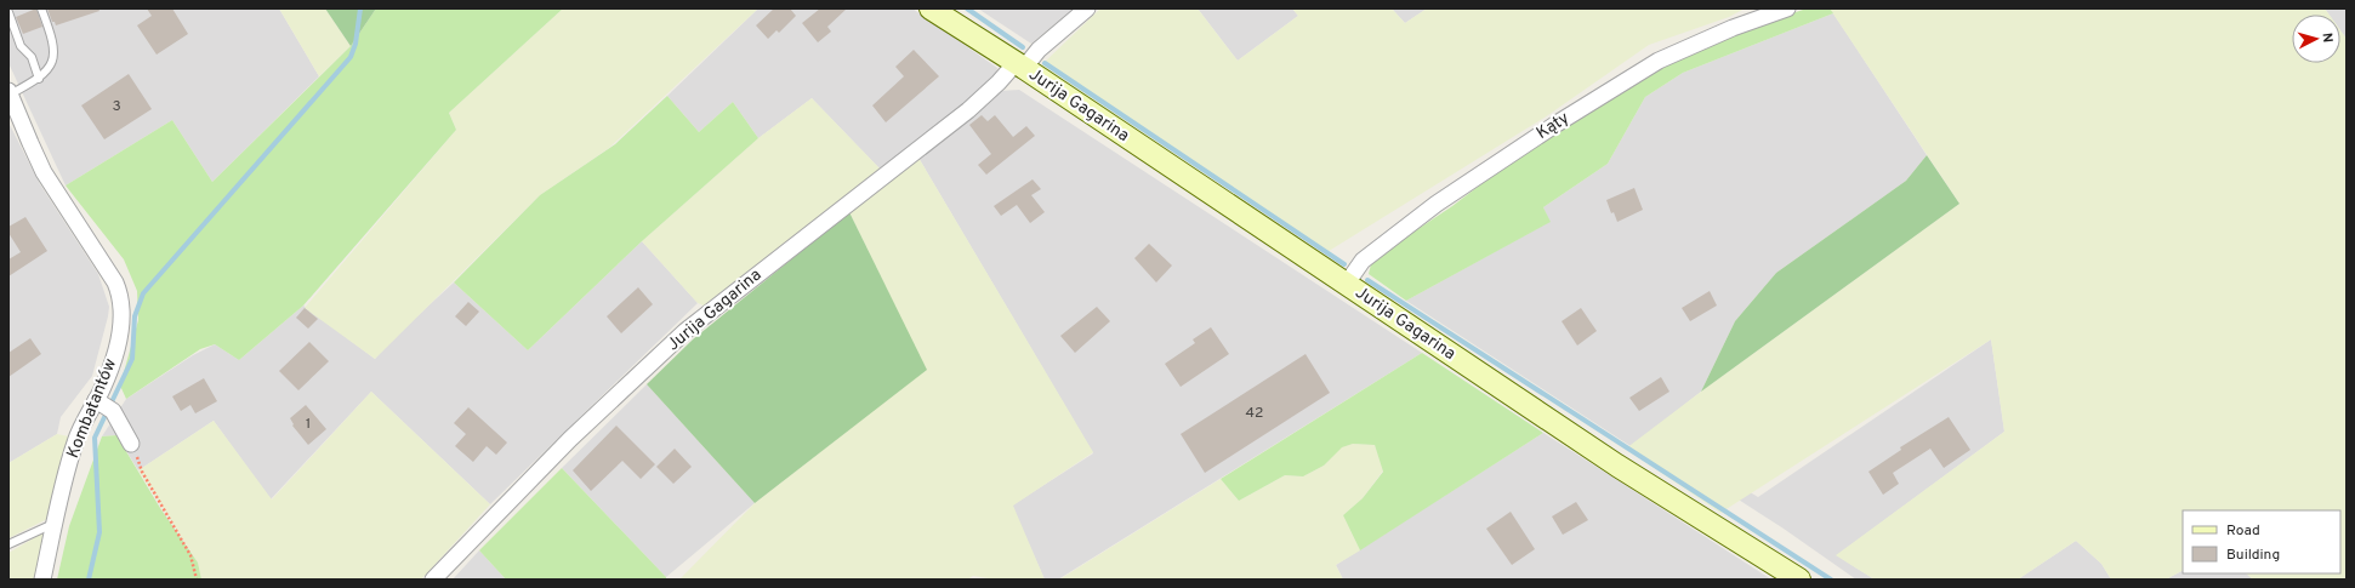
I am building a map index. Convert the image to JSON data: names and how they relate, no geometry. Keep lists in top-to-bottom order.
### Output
{
  "streets": {
    "street": ["Jurija Gagarina", "Kąty", "Kombatantów"]
  },
  "crossings": [
    ["Jurija Gagarina", "Kąty"]
  ],
  "house_numbers": ["3", "42", "1"],
  "legend": ["Road", "Building"],
  "north": "right"
}
